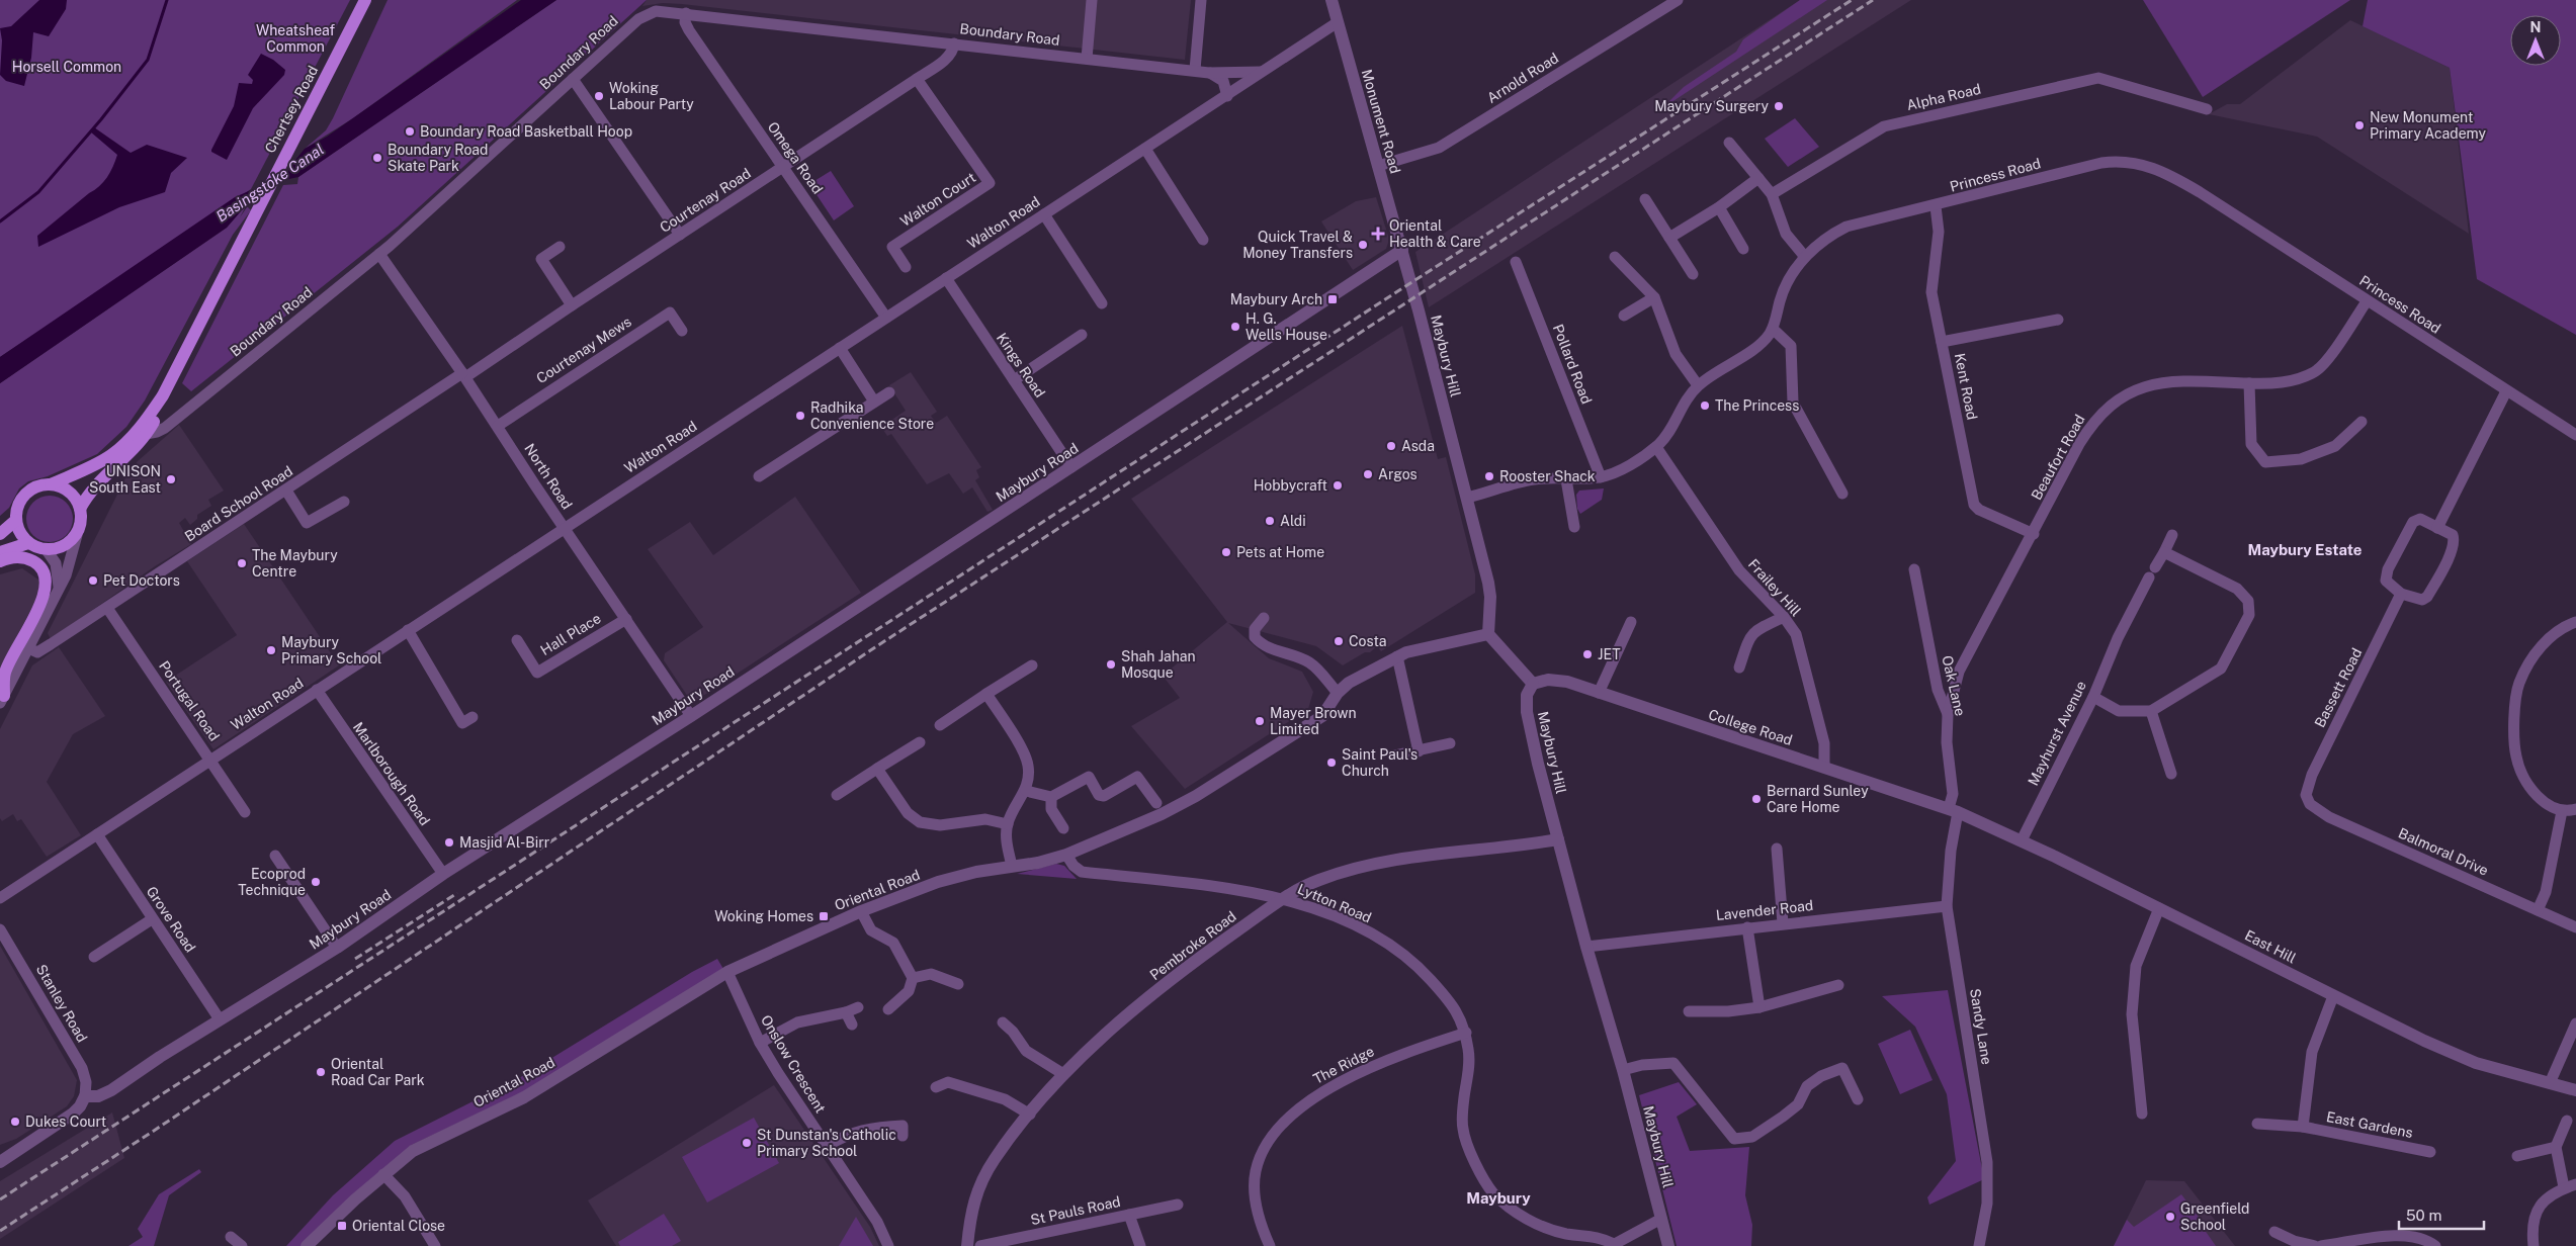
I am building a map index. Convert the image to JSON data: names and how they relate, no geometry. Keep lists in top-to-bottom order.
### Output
{
  "streets": {
    "main road": ["Chertsey Road"],
    "street": [
      "Boundary Road",
      "Arnold Road",
      "Alpha Road",
      "Monument Road",
      "Omega Road",
      "Princess Road",
      "Walton Court",
      "Courtenay Road",
      "Walton Road",
      "Courtenay Mews",
      "Maybury Hill",
      "Pollard Road",
      "Kings Road",
      "Kent Road",
      "Beaufort Road",
      "Maybury Road",
      "North Road",
      "Board School Road",
      "Frailey Hill",
      "Hall Place",
      "Oak Lane",
      "Bassett Road",
      "Portugal Road",
      "College Road",
      "Mayhurst Avenue",
      "Marlborough Road",
      "Balmoral Drive",
      "Oriental Road",
      "Lytton Road",
      "Lavender Road",
      "Grove Road",
      "Pembroke Road",
      "East Hill",
      "Stanley Road",
      "Sandy Lane",
      "Onslow Crescent",
      "The Ridge",
      "East Gardens",
      "St Pauls Road"
    ]
  },
  "crossings": [
    ["Boundary Road", "Chertsey Road"],
    ["Boundary Road", "Omega Road"],
    ["Boundary Road", "Courtenay Road"],
    ["Boundary Road", "Walton Road"],
    ["Boundary Road", "North Road"],
    ["Arnold Road", "Monument Road"],
    ["Monument Road", "Walton Road"],
    ["Monument Road", "Maybury Hill"],
    ["Monument Road", "Maybury Road"],
    ["Omega Road", "Courtenay Road"],
    ["Omega Road", "Walton Road"],
    ["Princess Road", "Maybury Hill"],
    ["Princess Road", "Pollard Road"],
    ["Princess Road", "Kent Road"],
    ["Princess Road", "Beaufort Road"],
    ["Princess Road", "Frailey Hill"],
    ["Walton Court", "Courtenay Road"],
    ["Courtenay Road", "North Road"],
    ["Courtenay Road", "Board School Road"],
    ["Walton Road", "Kings Road"],
    ["Walton Road", "North Road"],
    ["Walton Road", "Portugal Road"],
    ["Walton Road", "Marlborough Road"],
    ["Walton Road", "Grove Road"],
    ["Courtenay Mews", "North Road"],
    ["Maybury Hill", "Maybury Road"],
    ["Maybury Hill", "College Road"],
    ["Maybury Hill", "Oriental Road"],
    ["Maybury Hill", "Lavender Road"],
    ["Maybury Hill", "Pembroke Road"],
    ["Kings Road", "Maybury Road"],
    ["Kent Road", "Beaufort Road"],
    ["Beaufort Road", "Oak Lane"],
    ["Maybury Road", "North Road"],
    ["Maybury Road", "Marlborough Road"],
    ["Maybury Road", "Grove Road"],
    ["Maybury Road", "Stanley Road"],
    ["North Road", "Board School Road"],
    ["North Road", "Hall Place"],
    ["Board School Road", "Portugal Road"],
    ["Frailey Hill", "College Road"],
    ["Oak Lane", "College Road"],
    ["Oak Lane", "East Hill"],
    ["Oak Lane", "Sandy Lane"],
    ["Bassett Road", "Balmoral Drive"],
    ["College Road", "East Hill"],
    ["College Road", "Sandy Lane"],
    ["Mayhurst Avenue", "East Hill"],
    ["Oriental Road", "Lytton Road"],
    ["Oriental Road", "Onslow Crescent"],
    ["Lytton Road", "Pembroke Road"],
    ["Lytton Road", "The Ridge"],
    ["Lavender Road", "Sandy Lane"],
    ["East Hill", "Sandy Lane"]
  ],
  "districts": ["Maybury Estate", "Maybury"],
  "water": ["Basingstoke Canal"],
  "parks": ["Wheatsheaf Common", "Horsell Common"],
  "places": {
    "other": [
      "Woking Labour Party",
      "Maybury Surgery",
      "New Monument Primary Academy",
      "Boundary Road Basketball Hoop",
      "Boundary Road Skate Park",
      "Quick Travel & Money Transfers",
      "H. G. Wells House",
      "The Princess",
      "Radhika Convenience Store",
      "Asda",
      "Argos",
      "Rooster Shack",
      "UNISON South East",
      "Hobbycraft",
      "Aldi",
      "Pets at Home",
      "The Maybury Centre",
      "Pet Doctors",
      "Costa",
      "Maybury Primary School",
      "JET",
      "Shah Jahan Mosque",
      "Mayer Brown Limited",
      "Saint Paul's Church",
      "Bernard Sunley Care Home",
      "Masjid Al-Birr",
      "Ecoprod Technique",
      "Oriental Road Car Park",
      "Dukes Court",
      "St Dunstan's Catholic Primary School",
      "Greenfield School"
    ],
    "health": ["Oriental Health & Care"],
    "transit": ["Maybury Arch", "Woking Homes", "Oriental Close"]
  },
  "scale_bar": "50 m",
  "north": "top"
}
